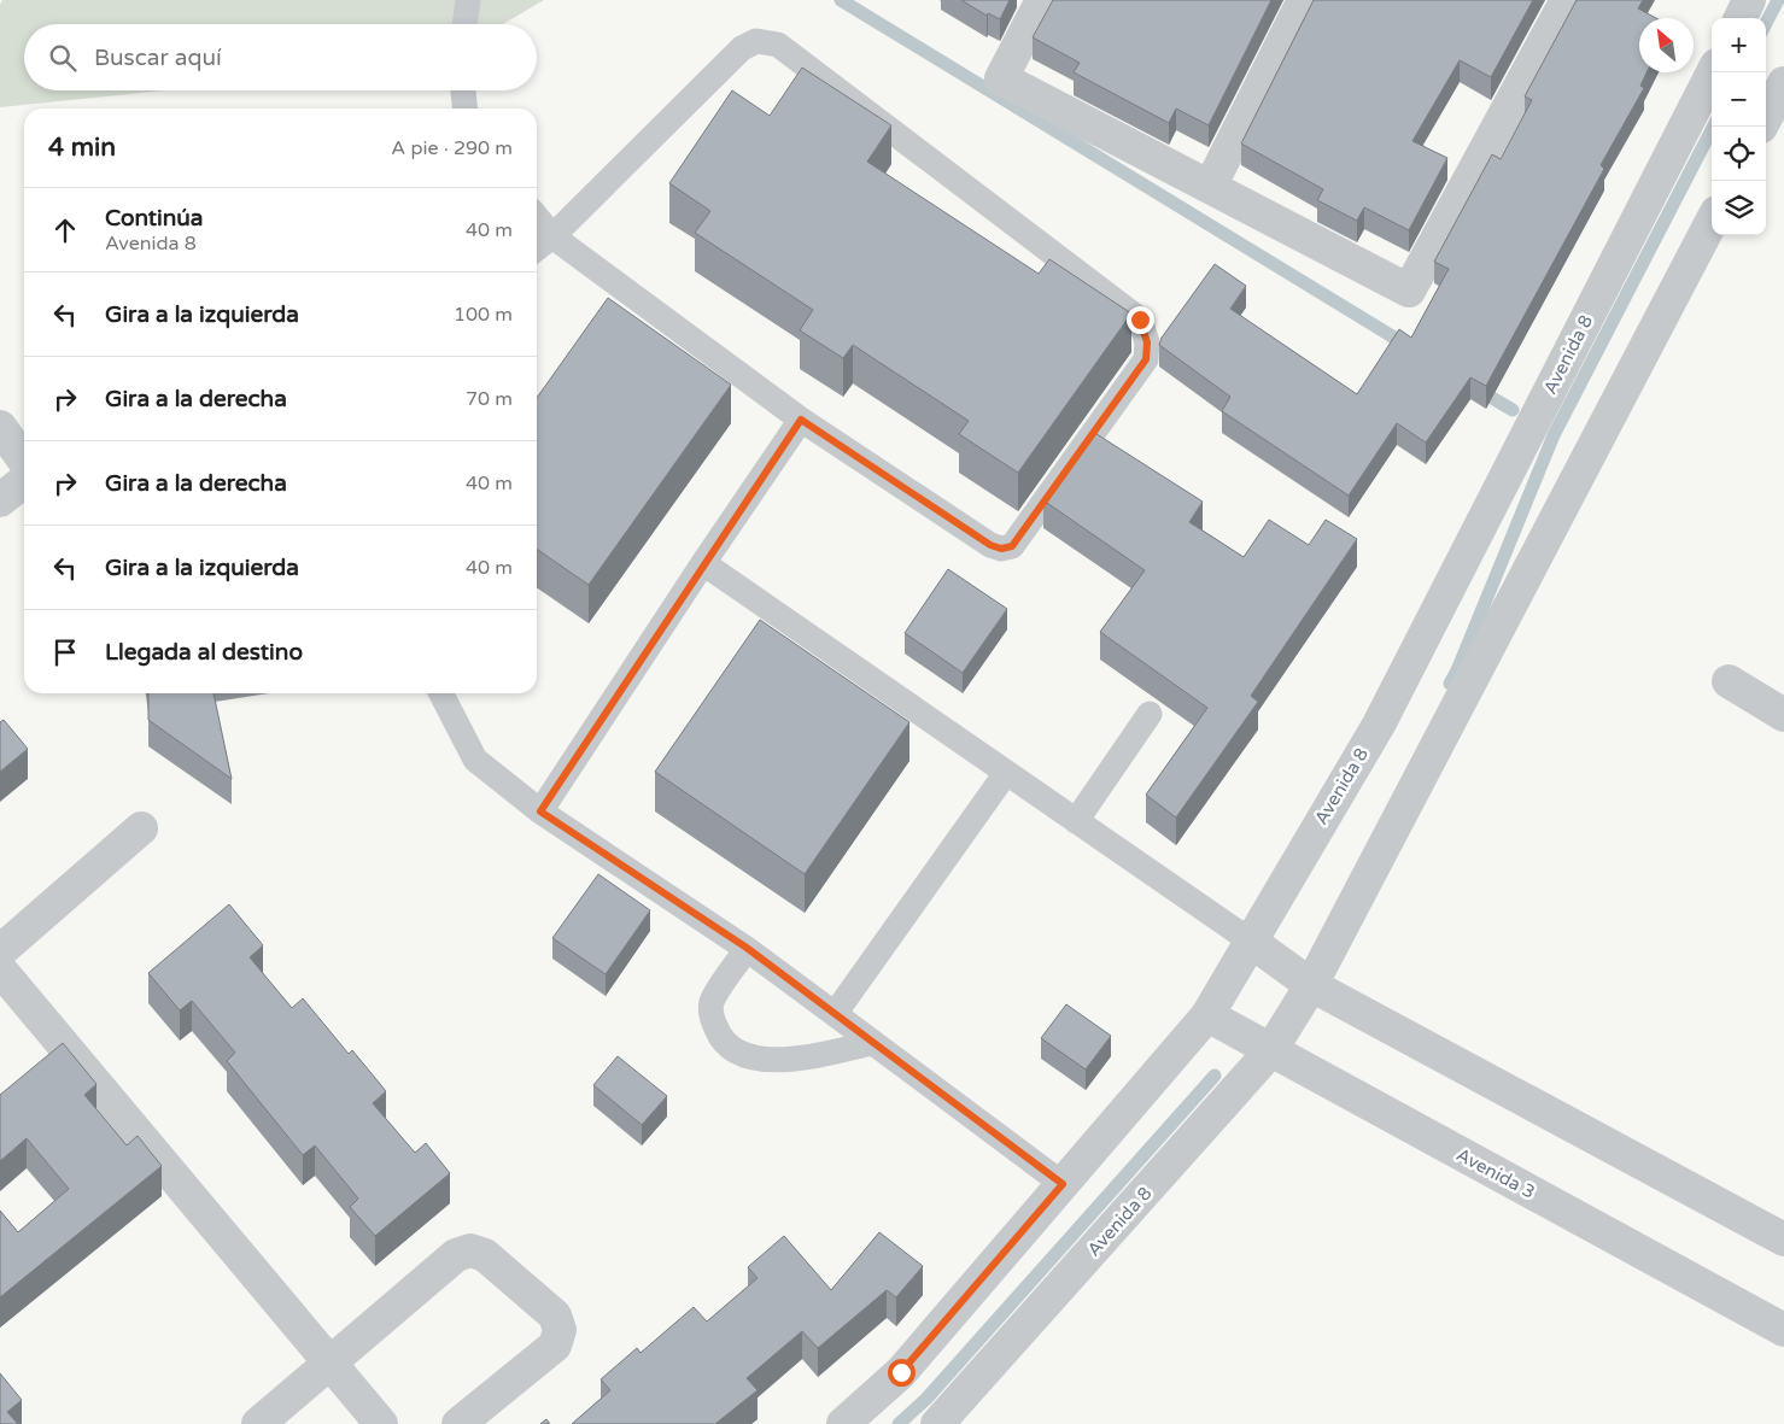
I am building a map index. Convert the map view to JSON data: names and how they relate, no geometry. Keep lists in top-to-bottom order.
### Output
{
  "streets": {
    "street": ["Avenida 8", "Avenida 3"]
  },
  "crossings": [
    ["Avenida 8", "Avenida 3"]
  ],
  "north": "top left",
  "page": {
    "map_buttons": ["+", "−"],
    "search": "Buscar aquí",
    "heading": ["4 min", "A pie · 290 m"],
    "list": [
      ["Continúa", "Avenida 8", "40 m"],
      ["Gira a la izquierda", "100 m"],
      ["Gira a la derecha", "70 m"],
      ["Gira a la derecha", "40 m"],
      ["Gira a la izquierda", "40 m"],
      "Llegada al destino"
    ]
  }
}
